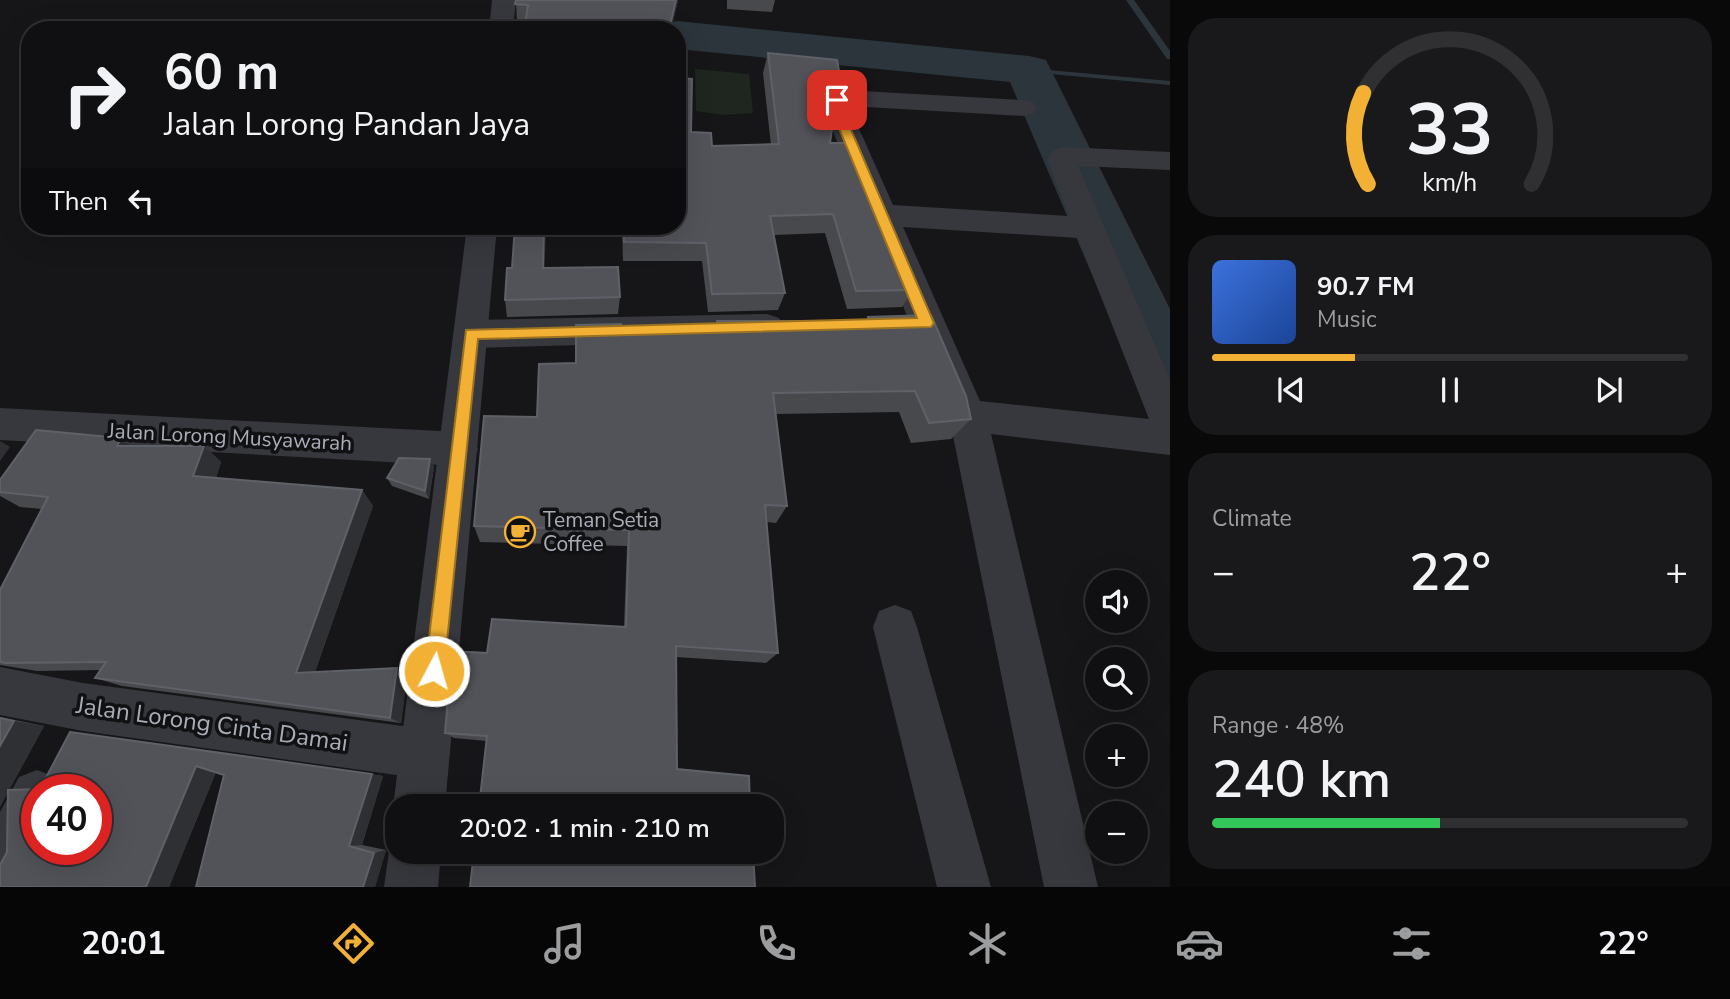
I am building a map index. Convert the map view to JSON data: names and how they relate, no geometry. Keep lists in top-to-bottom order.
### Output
{
  "streets": {
    "street": ["Jalan Lorong Musyawarah", "Jalan Lorong Cinta Damai"]
  },
  "places": {
    "cafe": ["Teman Setia Coffee"]
  },
  "page": {
    "turn": ["60 m", "Jalan Lorong Pandan Jaya"],
    "then": "Then",
    "song": ["90.7 FM", "Music"],
    "tile": [
      "Climate",
      ["Range · 48%", "240 km"]
    ],
    "heat": ["−", "22°", "+"],
    "map_buttons": ["+", "−"],
    "limit": "40",
    "trip": "20:02 · 1 min · 210 m",
    "tabs": ["20:01", "22°"],
    "gauge": ["33", "km/h"]
  }
}
